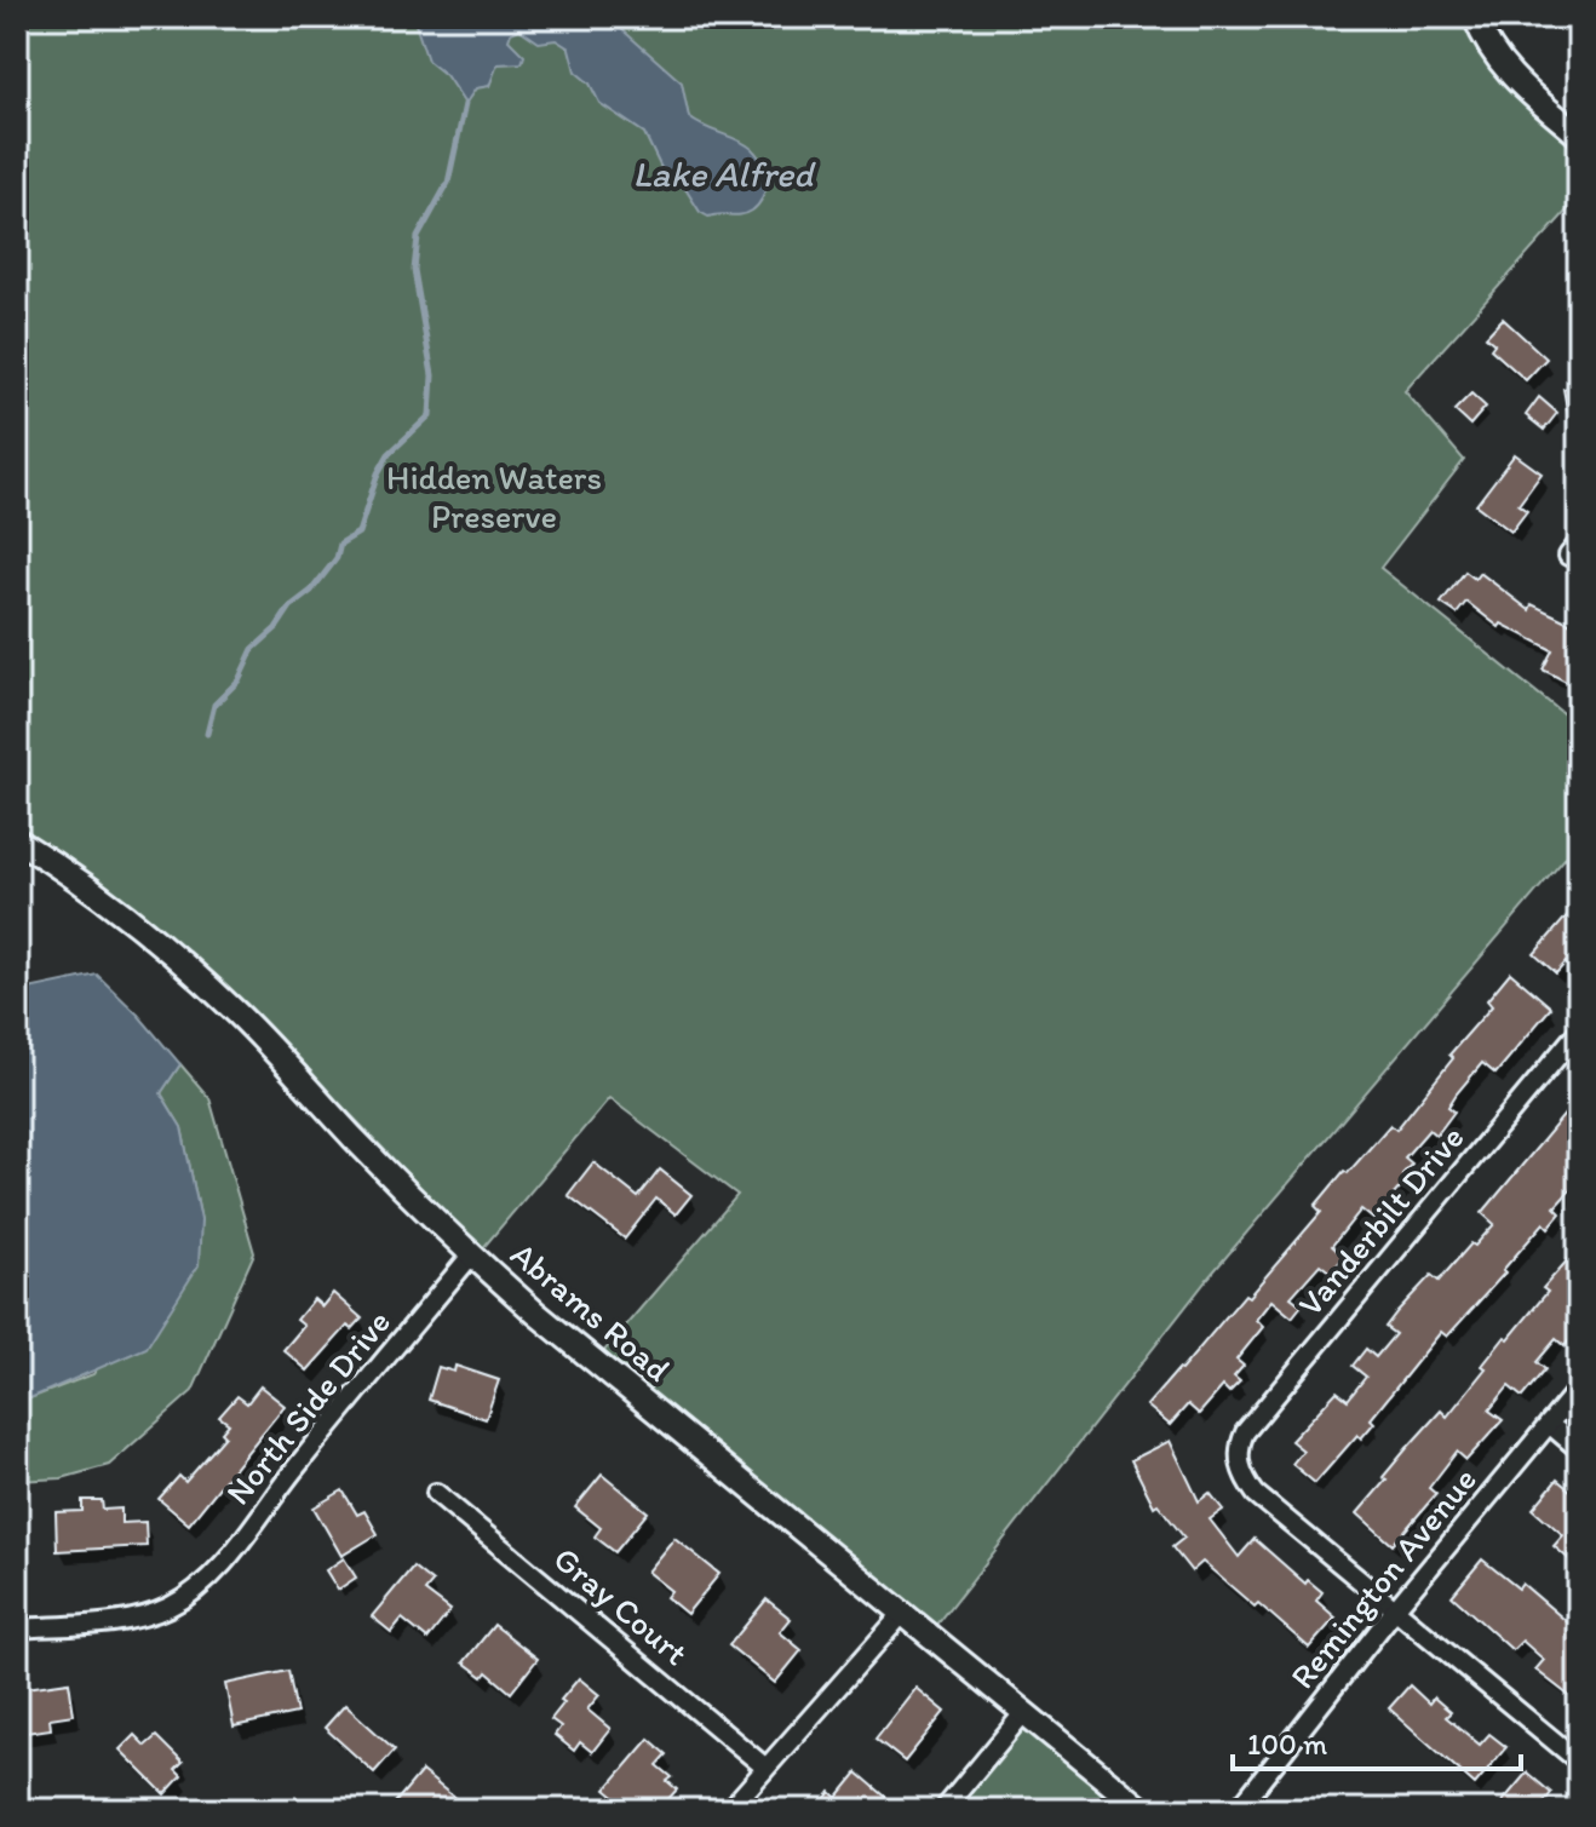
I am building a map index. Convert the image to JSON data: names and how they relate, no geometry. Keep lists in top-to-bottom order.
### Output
{
  "streets": {
    "street": [
      "Vanderbilt Drive",
      "Abrams Road",
      "North Side Drive",
      "Remington Avenue",
      "Gray Court"
    ]
  },
  "crossings": [
    ["Vanderbilt Drive", "Remington Avenue"],
    ["Abrams Road", "North Side Drive"]
  ],
  "water": ["Lake Alfred"],
  "parks": ["Hidden Waters Preserve"],
  "scale_bar": "100 m"
}
